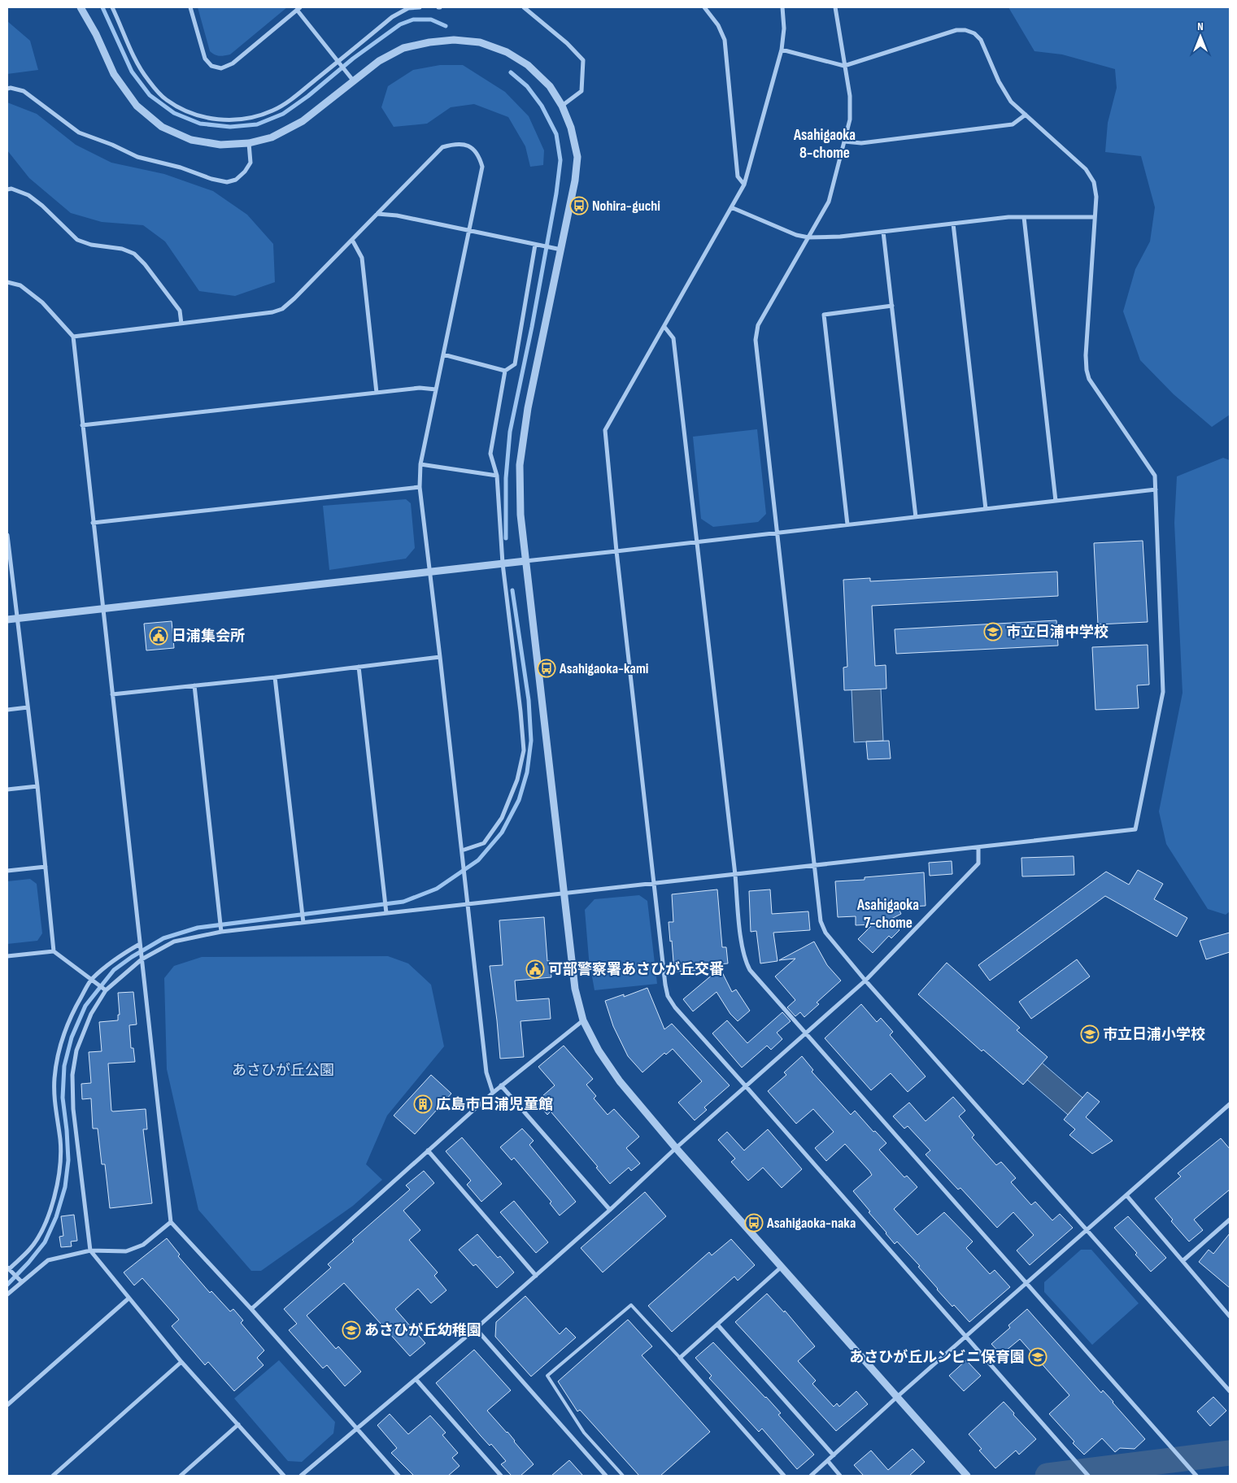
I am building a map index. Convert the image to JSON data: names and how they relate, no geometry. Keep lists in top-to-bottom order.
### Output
{
  "districts": ["Asahigaoka 8-chome", "Asahigaoka 7-chome"],
  "parks": ["あさひが丘公園"],
  "places": {
    "bus stop": ["Nohira-guchi", "Asahigaoka-kami", "Asahigaoka-naka"],
    "school or university": [
      "市立日浦中学校",
      "市立日浦小学校",
      "あさひが丘幼稚園",
      "あさひが丘ルンビニ保育園"
    ],
    "public building": ["日浦集会所", "可部警察署あさひが丘交番"],
    "building": ["広島市日浦児童館"]
  },
  "north": "top"
}
